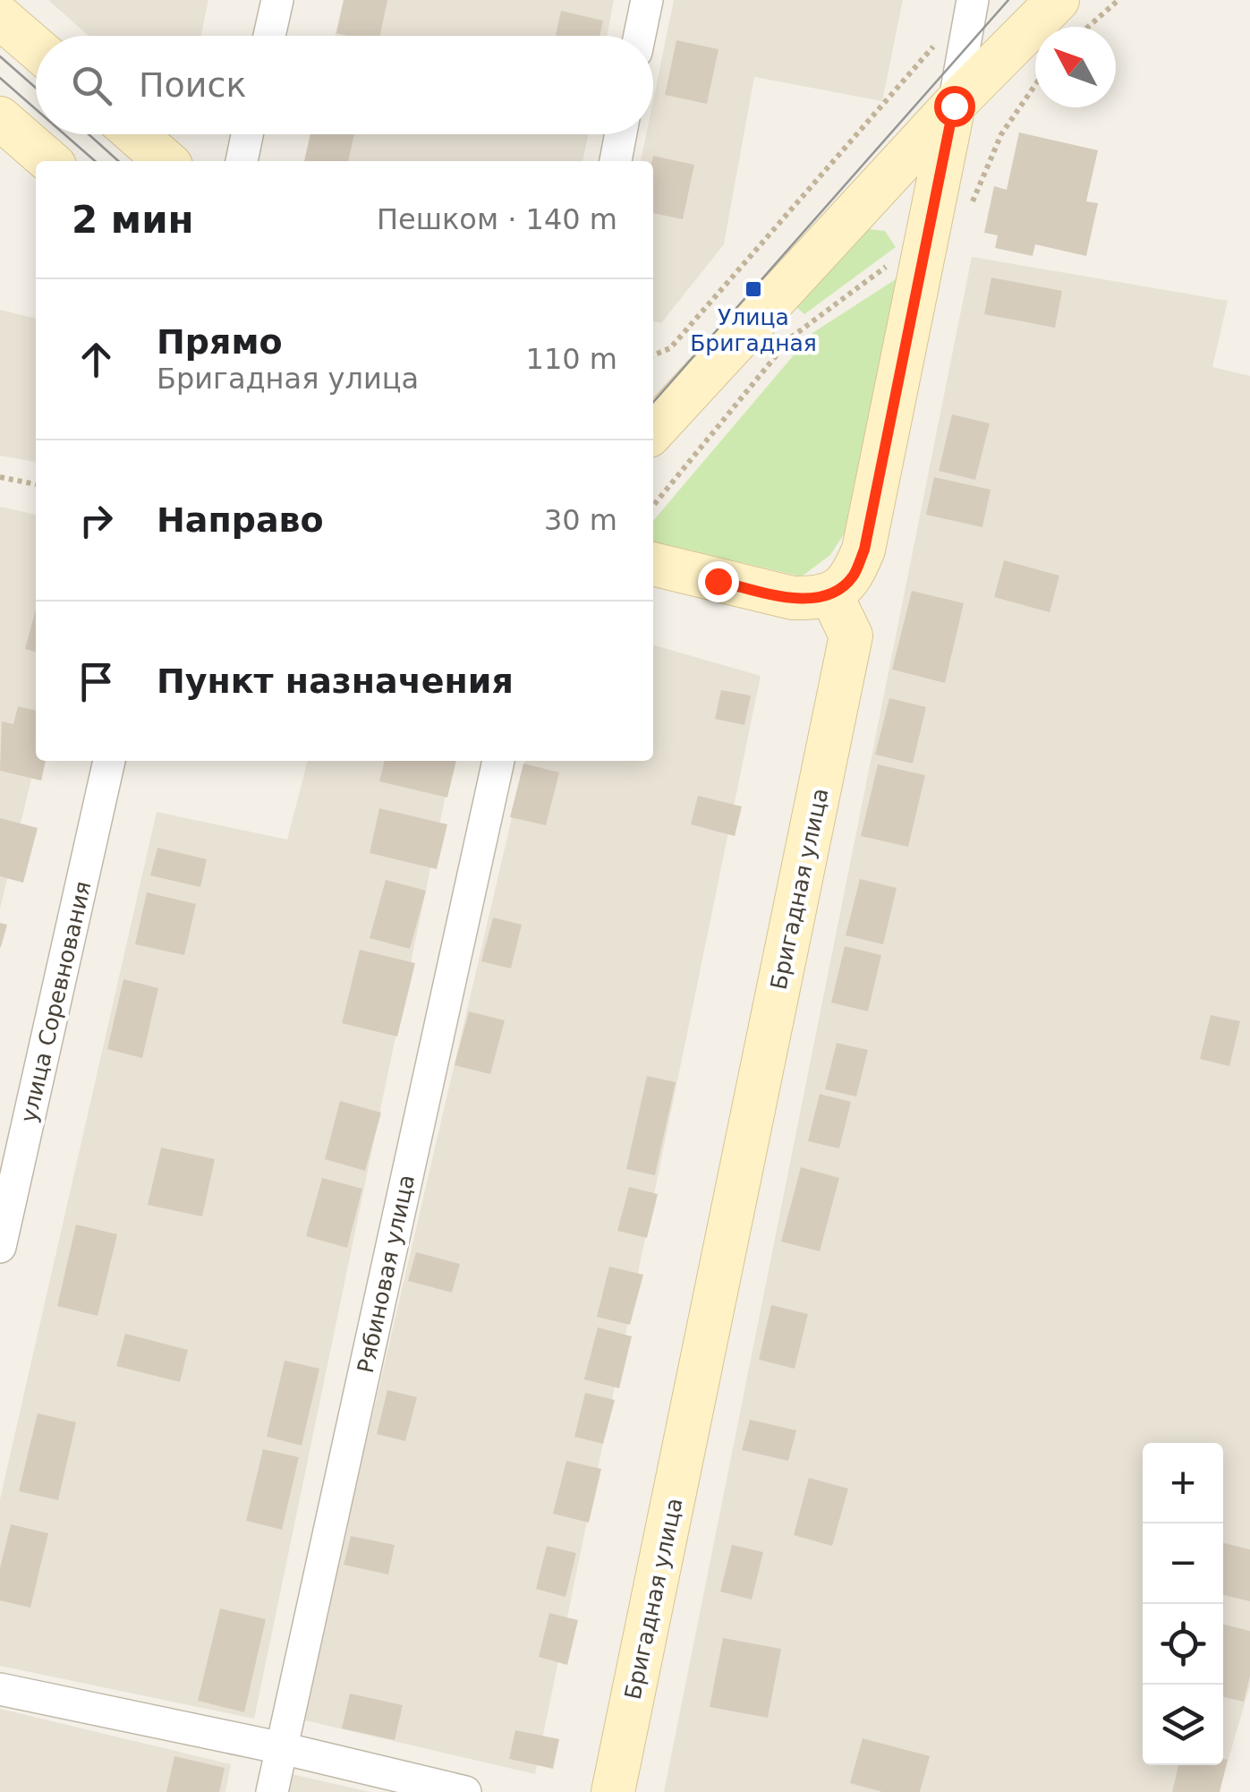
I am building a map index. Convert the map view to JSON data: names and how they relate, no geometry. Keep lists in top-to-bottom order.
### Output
{
  "streets": {
    "main road": ["Бригадная улица"],
    "street": ["улица Соревнования", "Рябиновая улица"]
  },
  "places": {
    "transit": ["Улица Бригадная"]
  },
  "north": "top left",
  "page": {
    "search": "Поиск",
    "heading": ["2 мин", "Пешком · 140 m"],
    "list": [
      ["Прямо", "Бригадная улица", "110 m"],
      ["Направо", "30 m"],
      "Пункт назначения"
    ],
    "map_buttons": ["+", "−"]
  }
}
